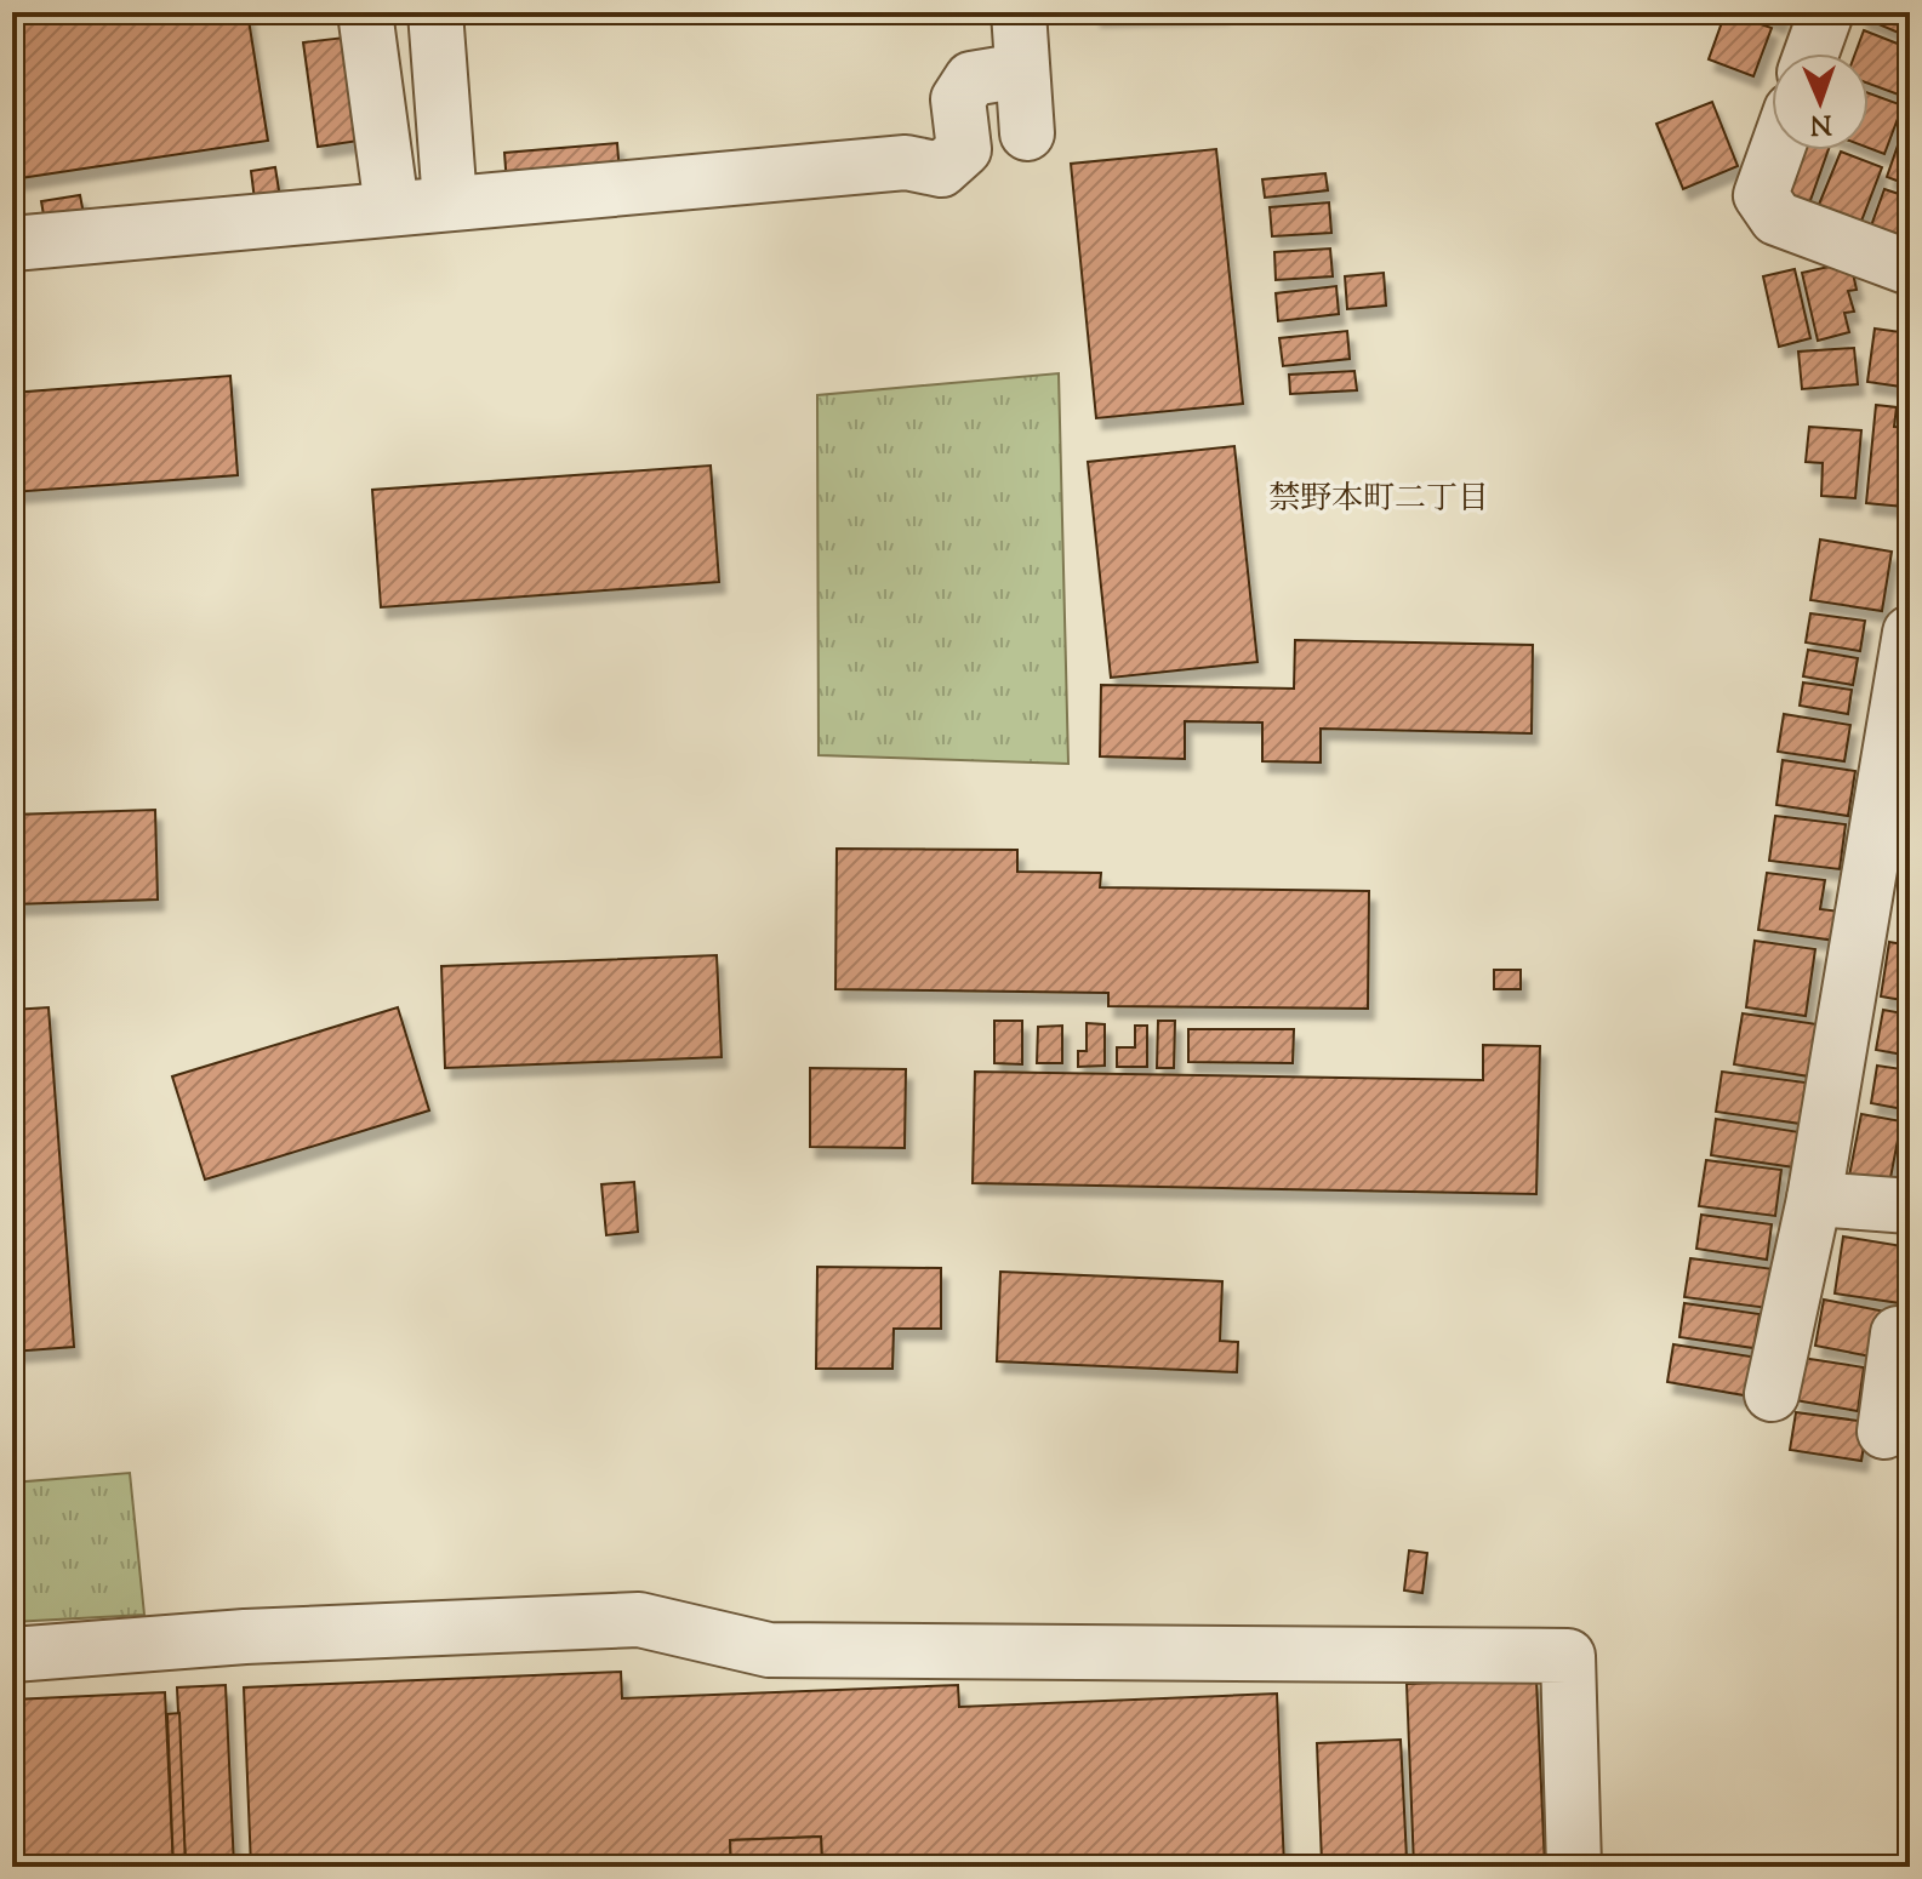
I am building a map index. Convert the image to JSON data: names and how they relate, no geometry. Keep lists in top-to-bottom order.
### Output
{
  "districts": ["禁野本町二丁目"],
  "north": "bottom"
}
